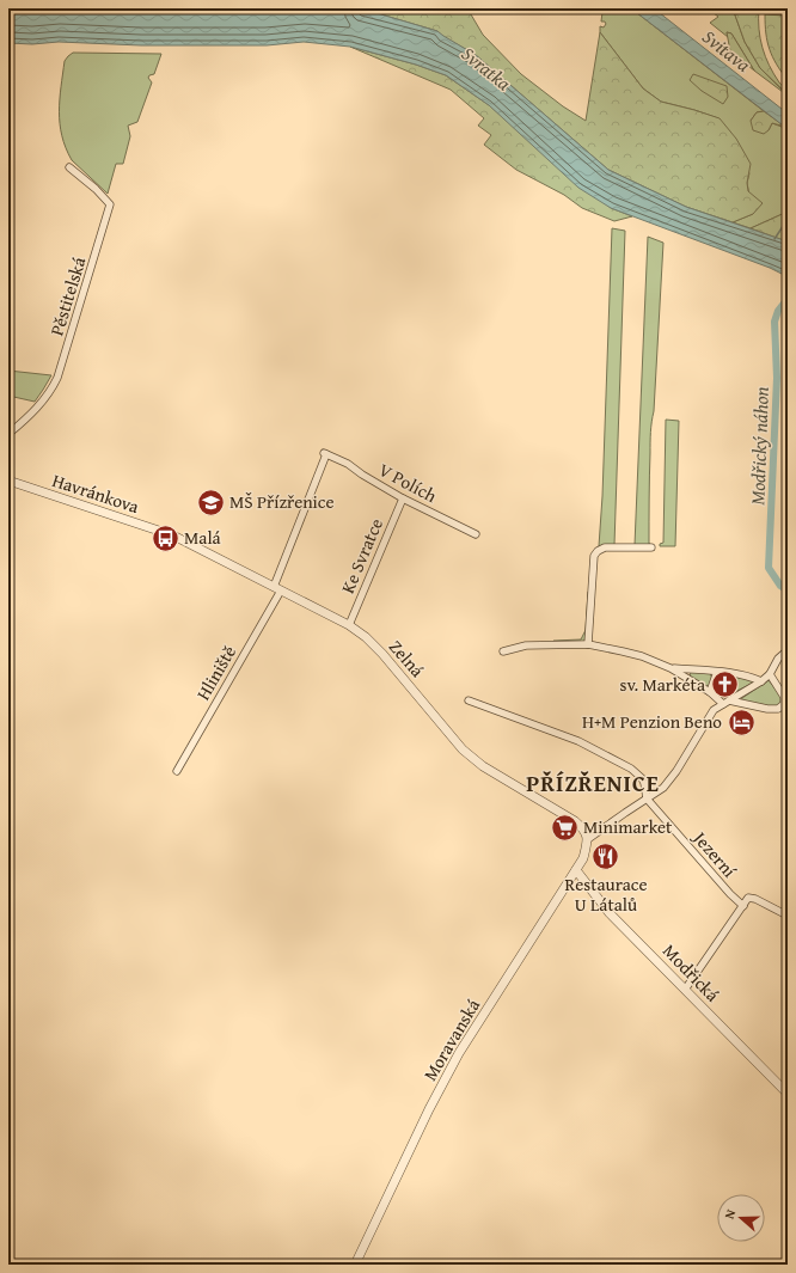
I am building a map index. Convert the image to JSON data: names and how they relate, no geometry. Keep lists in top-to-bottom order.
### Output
{
  "streets": {
    "street": [
      "Pěstitelská",
      "V Polích",
      "Havránkova",
      "Ke Svratce",
      "Zelná",
      "Hliniště",
      "Jezerní",
      "Modřická",
      "Moravanská"
    ]
  },
  "crossings": [
    ["V Polích", "Ke Svratce"],
    ["V Polích", "Zelná"],
    ["V Polích", "Hliniště"],
    ["Havránkova", "Zelná"],
    ["Ke Svratce", "Zelná"],
    ["Zelná", "Hliniště"],
    ["Zelná", "Moravanská"],
    ["Modřická", "Moravanská"]
  ],
  "districts": ["PŘÍZŘENICE"],
  "water": ["Svitava", "Svratka", "Modřický náhon"],
  "places": {
    "school or university": ["MŠ Přízřenice"],
    "bus stop": ["Malá"],
    "church": ["sv. Markéta"],
    "hotel": ["H+M Penzion Beno"],
    "supermarket": ["Minimarket"],
    "restaurant": ["Restaurace U Látalů"]
  },
  "north": "left"
}
